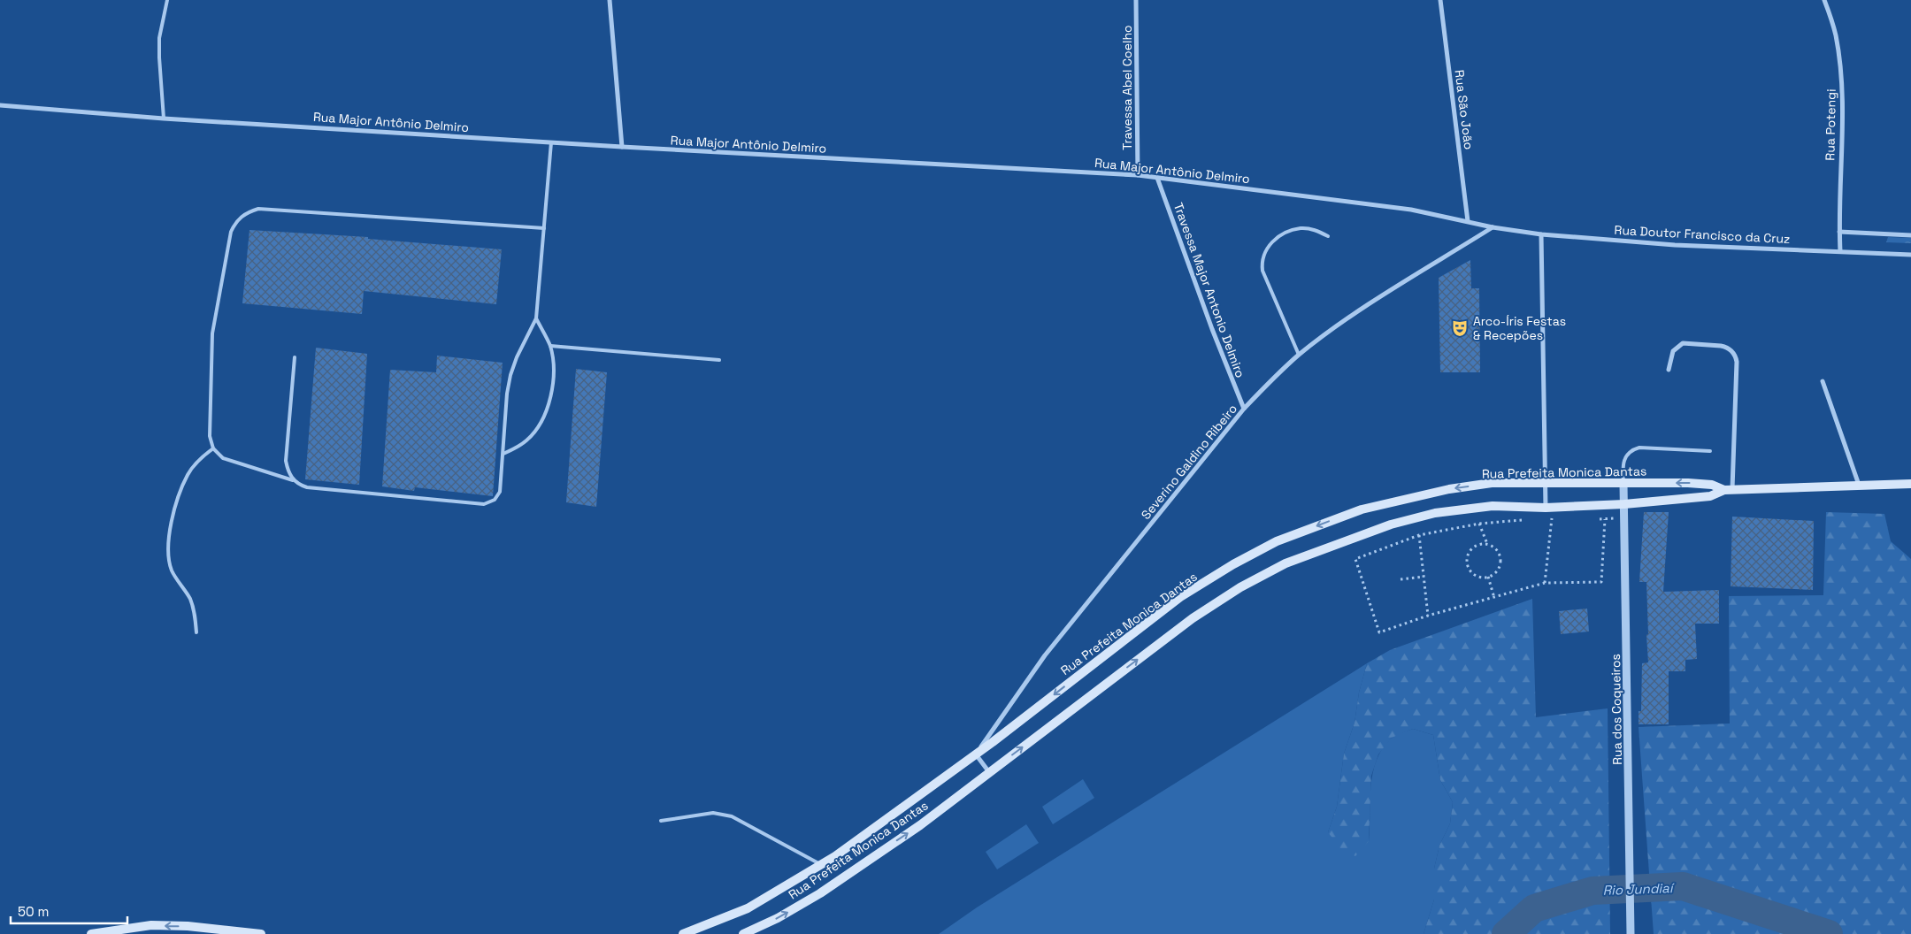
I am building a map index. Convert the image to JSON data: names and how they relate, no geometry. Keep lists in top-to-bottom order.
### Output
{
  "streets": {
    "main road": ["Rua Prefeita Monica Dantas"],
    "street": [
      "Travessa Abel Coelho",
      "Rua São João",
      "Rua Major Antônio Delmiro",
      "Rua Potengi",
      "Rua Doutor Francisco da Cruz",
      "Travessa Major Antonio Delmiro",
      "Severino Galdino Ribeiro",
      "Rua dos Coqueiros"
    ]
  },
  "crossings": [
    ["Travessa Abel Coelho", "Rua Major Antônio Delmiro"],
    ["Rua São João", "Rua Major Antônio Delmiro"],
    ["Rua Major Antônio Delmiro", "Rua Doutor Francisco da Cruz"],
    ["Rua Major Antônio Delmiro", "Travessa Major Antonio Delmiro"],
    ["Rua Major Antônio Delmiro", "Severino Galdino Ribeiro"],
    ["Rua Potengi", "Rua Doutor Francisco da Cruz"],
    ["Rua Doutor Francisco da Cruz", "Severino Galdino Ribeiro"],
    ["Travessa Major Antonio Delmiro", "Severino Galdino Ribeiro"],
    ["Severino Galdino Ribeiro", "Rua Prefeita Monica Dantas"],
    ["Rua Prefeita Monica Dantas", "Rua dos Coqueiros"]
  ],
  "water": ["Rio Jundiaí"],
  "places": {
    "theatre": ["Arco-Íris Festas & Recepões"]
  },
  "scale_bar": "50 m"
}
